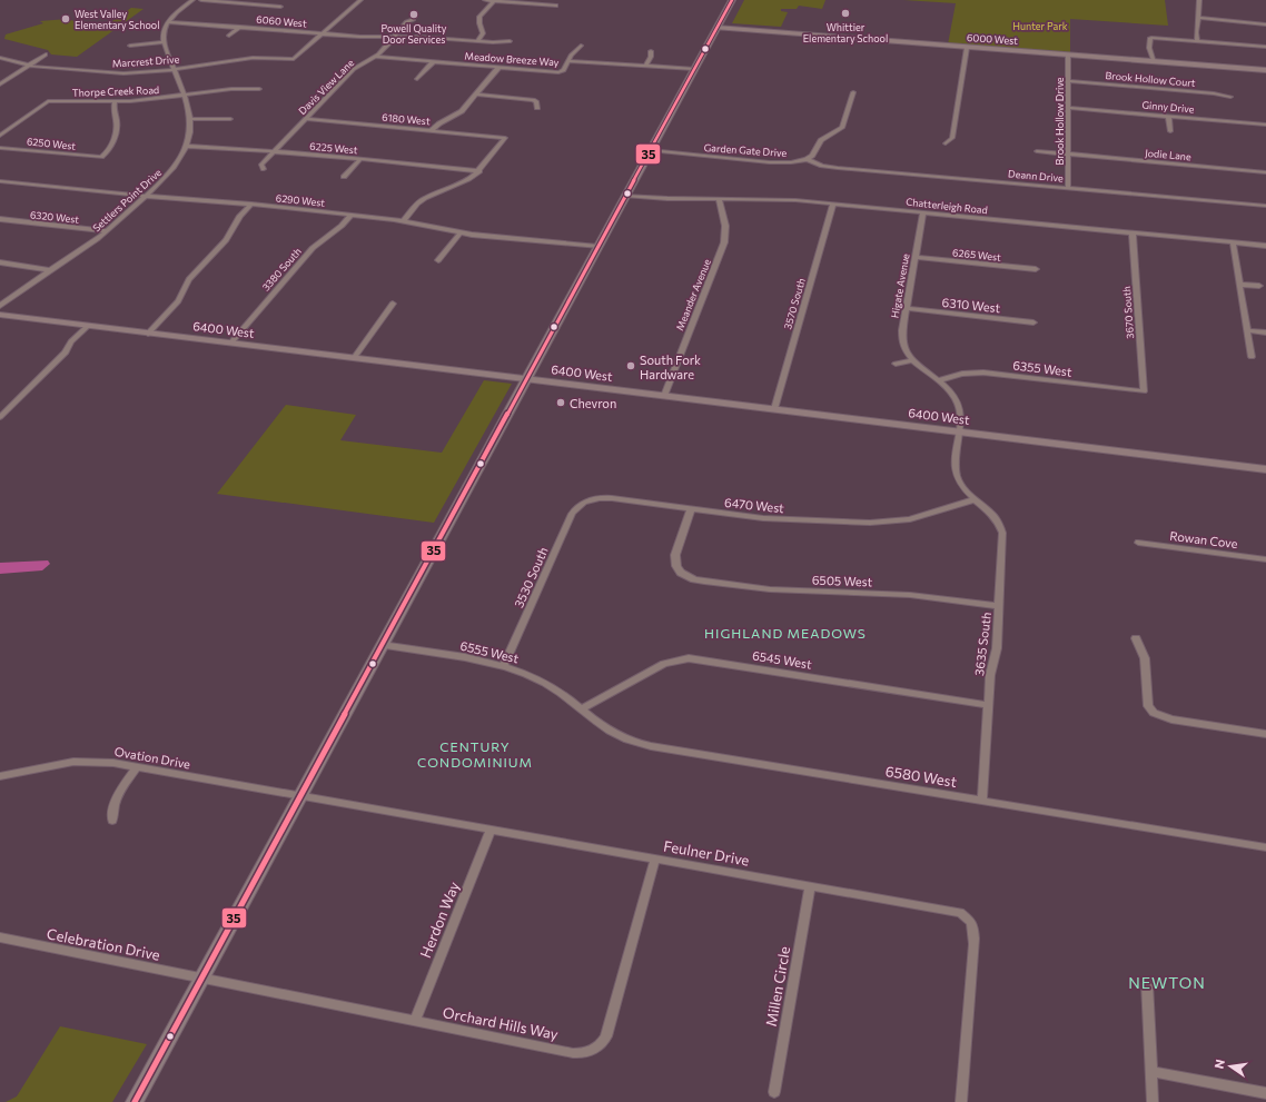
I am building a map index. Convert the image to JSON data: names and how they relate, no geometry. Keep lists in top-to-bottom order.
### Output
{
  "streets": {
    "street": [
      "6060 West",
      "6000 West",
      "Meadow Breeze Way",
      "Marcrest Drive",
      "Brook Hollow Court",
      "Davis View Lane",
      "Thorpe Creek Road",
      "Ginny Drive",
      "6180 West",
      "Brook Hollow Drive",
      "6250 West",
      "6225 West",
      "Garden Gate Drive",
      "Jodie Lane",
      "Deann Drive",
      "Settlers Point Drive",
      "6290 West",
      "Chatterleigh Road",
      "6320 West",
      "6265 West",
      "3380 South",
      "Higate Avenue",
      "Meander Avenue",
      "3570 South",
      "6310 West",
      "3670 South",
      "6400 West",
      "6355 West",
      "6470 West",
      "Rowan Cove",
      "3530 South",
      "6505 West",
      "3635 South",
      "6555 West",
      "6545 West",
      "Ovation Drive",
      "6580 West",
      "Feulner Drive",
      "Herdon Way",
      "Celebration Drive",
      "Millen Circle",
      "Orchard Hills Way"
    ]
  },
  "crossings": [
    ["6060 West", "Marcrest Drive"],
    ["6060 West", "Davis View Lane"],
    ["6000 West", "Brook Hollow Drive"],
    ["Meadow Breeze Way", "Davis View Lane"],
    ["Marcrest Drive", "Settlers Point Drive"],
    ["Brook Hollow Court", "Brook Hollow Drive"],
    ["Davis View Lane", "6180 West"],
    ["Davis View Lane", "6225 West"],
    ["Thorpe Creek Road", "6250 West"],
    ["Thorpe Creek Road", "Settlers Point Drive"],
    ["Ginny Drive", "Brook Hollow Drive"],
    ["6180 West", "6225 West"],
    ["Brook Hollow Drive", "Jodie Lane"],
    ["Brook Hollow Drive", "Deann Drive"],
    ["6225 West", "Settlers Point Drive"],
    ["Garden Gate Drive", "Deann Drive"],
    ["Settlers Point Drive", "6290 West"],
    ["Settlers Point Drive", "6320 West"],
    ["6290 West", "3380 South"],
    ["Chatterleigh Road", "Higate Avenue"],
    ["Chatterleigh Road", "Meander Avenue"],
    ["Chatterleigh Road", "3570 South"],
    ["Chatterleigh Road", "3670 South"],
    ["6265 West", "Higate Avenue"],
    ["3380 South", "6400 West"],
    ["Higate Avenue", "6310 West"],
    ["Higate Avenue", "6400 West"],
    ["Higate Avenue", "6355 West"],
    ["Higate Avenue", "3635 South"],
    ["Meander Avenue", "6400 West"],
    ["3570 South", "6400 West"],
    ["3670 South", "6355 West"],
    ["6400 West", "3635 South"],
    ["6470 West", "3530 South"],
    ["6470 West", "6505 West"],
    ["6470 West", "3635 South"],
    ["3530 South", "6555 West"],
    ["6505 West", "3635 South"],
    ["3635 South", "6545 West"],
    ["3635 South", "6580 West"],
    ["6555 West", "6545 West"],
    ["6555 West", "6580 West"],
    ["6545 West", "6580 West"],
    ["Ovation Drive", "Feulner Drive"],
    ["Feulner Drive", "Herdon Way"],
    ["Feulner Drive", "Millen Circle"],
    ["Feulner Drive", "Orchard Hills Way"],
    ["Herdon Way", "Orchard Hills Way"],
    ["Celebration Drive", "Orchard Hills Way"]
  ],
  "districts": ["HIGHLAND MEADOWS", "CENTURY CONDOMINIUM", "NEWTON"],
  "parks": ["Hunter Park"],
  "places": [
    "Whittier Elementary School",
    "Powell Quality Door Services",
    "West Valley Elementary School",
    "South Fork Hardware",
    "Chevron"
  ],
  "lines": ["transit line 35"],
  "north": "left"
}
